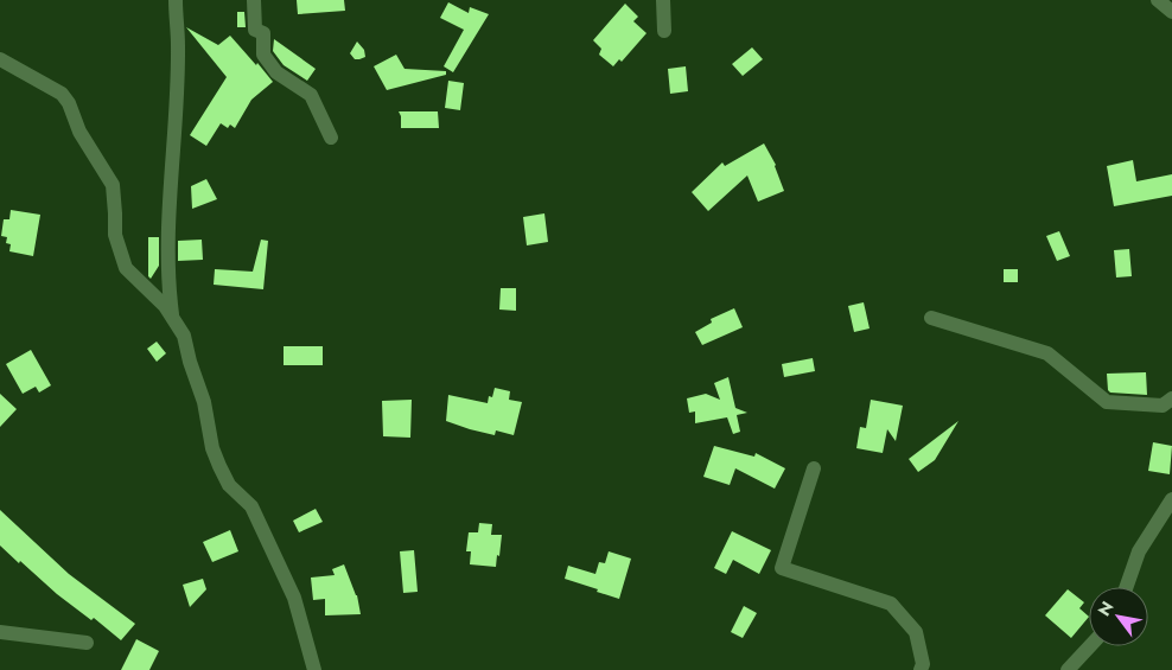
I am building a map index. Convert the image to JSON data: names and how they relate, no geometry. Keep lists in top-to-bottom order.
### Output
{
  "north": "top left"
}
